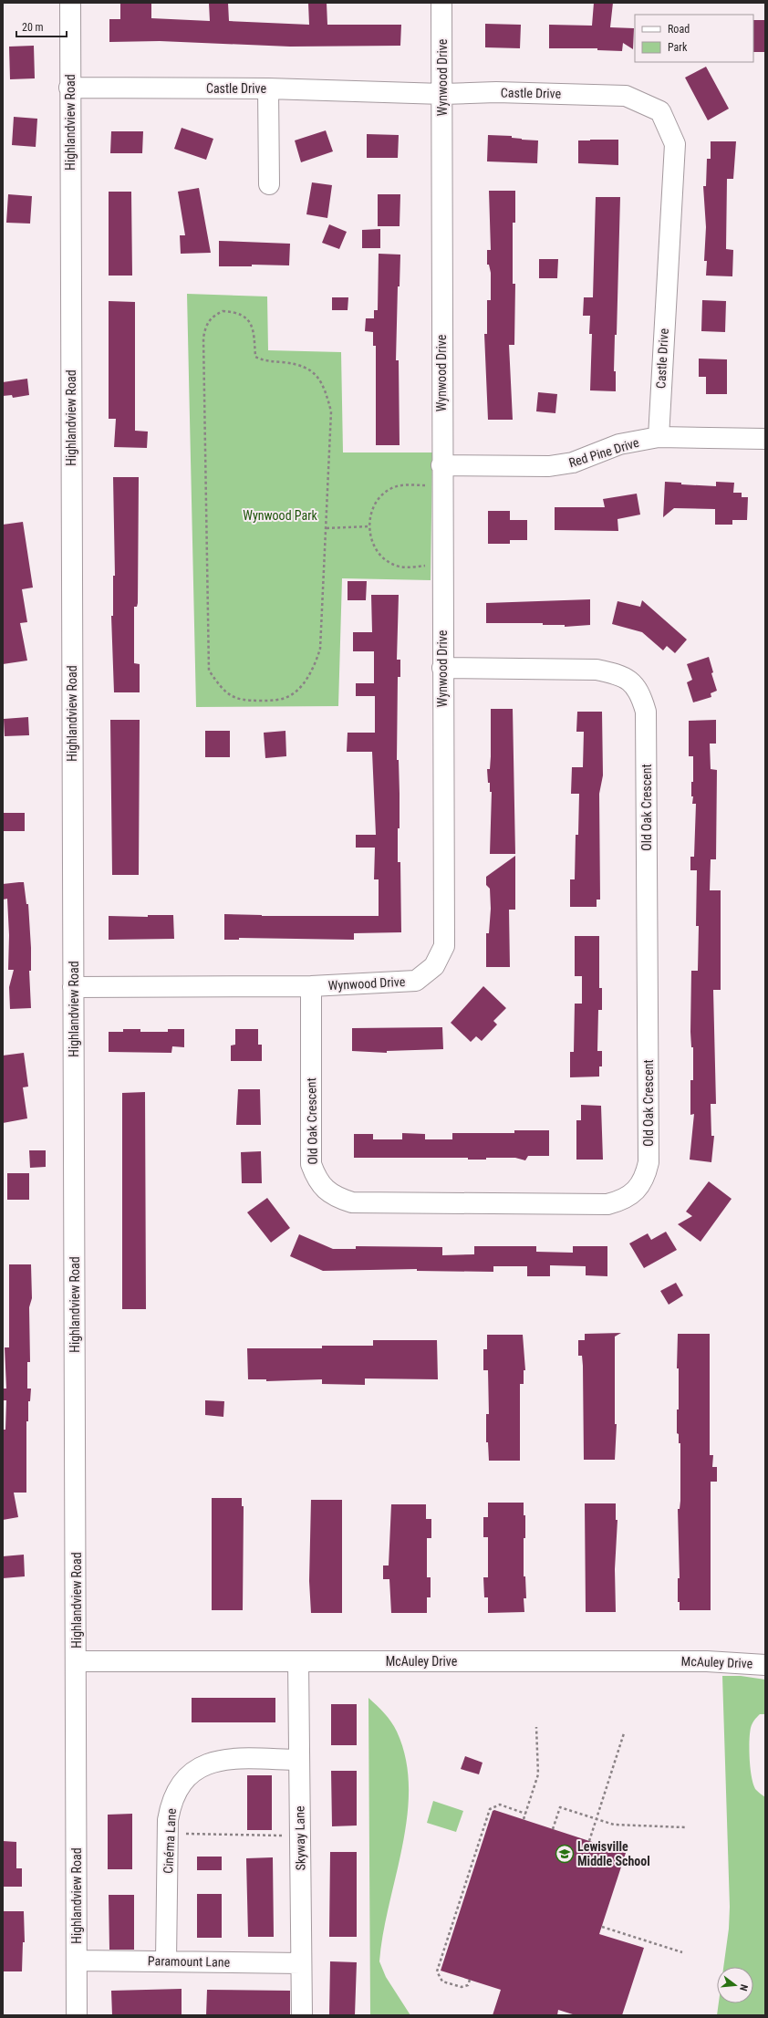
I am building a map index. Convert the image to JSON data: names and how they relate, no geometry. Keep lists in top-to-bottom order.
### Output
{
  "streets": {
    "street": [
      "Wynwood Drive",
      "Castle Drive",
      "Highlandview Road",
      "Red Pine Drive",
      "Old Oak Crescent",
      "McAuley Drive",
      "Skyway Lane",
      "Cinéma Lane",
      "Paramount Lane"
    ]
  },
  "crossings": [
    ["Wynwood Drive", "Castle Drive"],
    ["Wynwood Drive", "Highlandview Road"],
    ["Wynwood Drive", "Red Pine Drive"],
    ["Wynwood Drive", "Old Oak Crescent"],
    ["Castle Drive", "Highlandview Road"],
    ["Castle Drive", "Red Pine Drive"],
    ["Highlandview Road", "McAuley Drive"],
    ["Highlandview Road", "Paramount Lane"],
    ["McAuley Drive", "Skyway Lane"],
    ["Skyway Lane", "Cinéma Lane"],
    ["Skyway Lane", "Paramount Lane"],
    ["Cinéma Lane", "Paramount Lane"]
  ],
  "parks": ["Wynwood Park"],
  "places": {
    "school or university": ["Lewisville Middle School"]
  },
  "legend": ["Road", "Park"],
  "scale_bar": "20 m",
  "north": "right"
}
